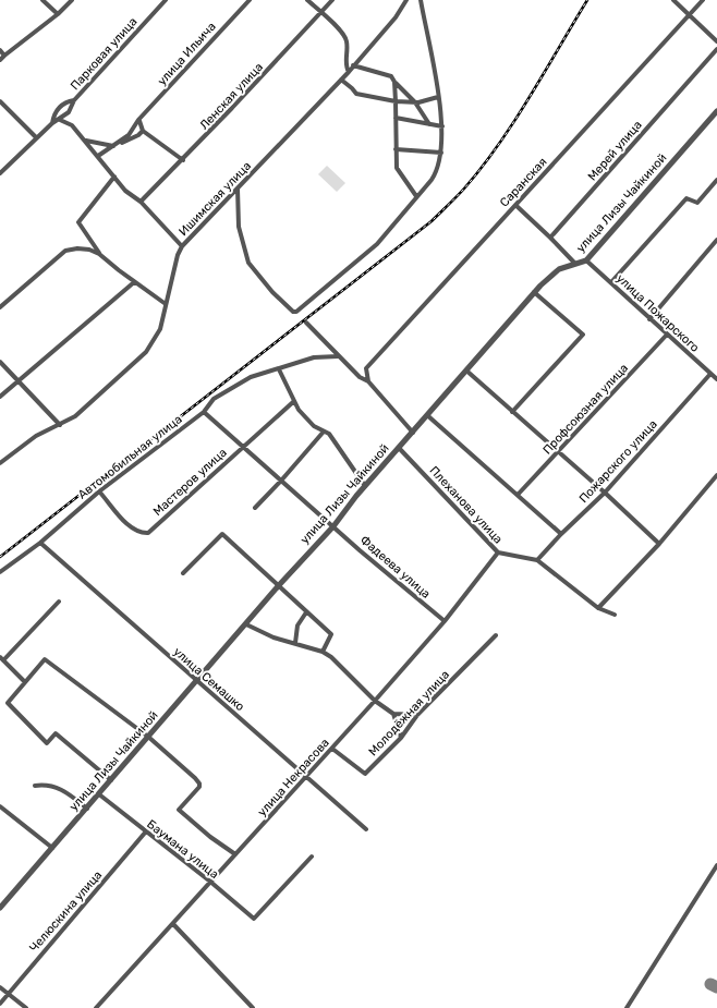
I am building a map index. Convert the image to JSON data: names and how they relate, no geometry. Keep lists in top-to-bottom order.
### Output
{
  "streets": {
    "street": [
      "Парковая улица",
      "улица Ильича",
      "Ленская улица",
      "Мерей улица",
      "Саранская",
      "Ишимская улица",
      "улица Лизы Чайкиной",
      "улица Пожарского",
      "Профсоюзная улица",
      "Автомобильная улица",
      "Пожарского улица",
      "Мастеров улица",
      "Плеханова улица",
      "Фадеева улица",
      "улица Семашко",
      "Молодёжная улица",
      "улица Некрасова",
      "Баумана улица",
      "Челюскина улица"
    ]
  },
  "crossings": [
    ["улица Лизы Чайкиной", "улица Пожарского"],
    ["улица Лизы Чайкиной", "Плеханова улица"],
    ["улица Лизы Чайкиной", "Фадеева улица"],
    ["улица Лизы Чайкиной", "улица Семашко"],
    ["улица Лизы Чайкиной", "Баумана улица"],
    ["улица Пожарского", "Профсоюзная улица"],
    ["улица Пожарского", "Пожарского улица"],
    ["Автомобильная улица", "Мастеров улица"],
    ["Автомобильная улица", "Фадеева улица"],
    ["Автомобильная улица", "улица Семашко"],
    ["Пожарского улица", "Плеханова улица"],
    ["Мастеров улица", "Фадеева улица"],
    ["Плеханова улица", "улица Некрасова"],
    ["Фадеева улица", "улица Некрасова"],
    ["улица Семашко", "улица Некрасова"],
    ["Молодёжная улица", "улица Некрасова"],
    ["улица Некрасова", "Баумана улица"],
    ["Баумана улица", "Челюскина улица"]
  ]
}
